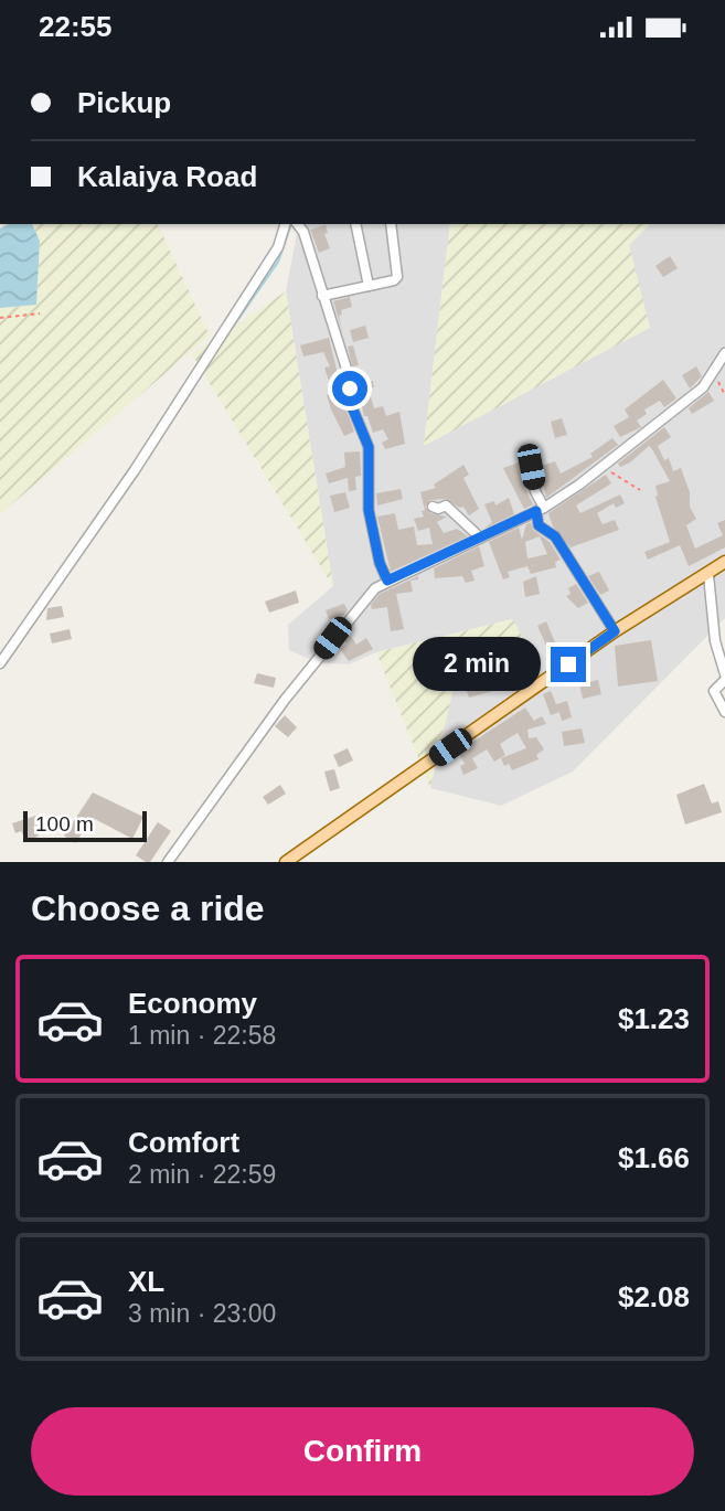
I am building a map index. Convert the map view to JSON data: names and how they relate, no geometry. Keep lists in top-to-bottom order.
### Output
{
  "scale_bar": "100 m",
  "page": {
    "status": "22:55",
    "banner": ["Pickup", "Kalaiya Road"],
    "bubble": "2 min",
    "scale": "100 m",
    "heading": "Choose a ride",
    "list": [
      {
        "name": "Economy",
        "note": "1 min · 22:58",
        "value": "$1.23"
      },
      {
        "name": "Comfort",
        "note": "2 min · 22:59",
        "value": "$1.66"
      },
      {
        "name": "XL",
        "note": "3 min · 23:00",
        "value": "$2.08"
      }
    ],
    "buttons": "Confirm"
  }
}
